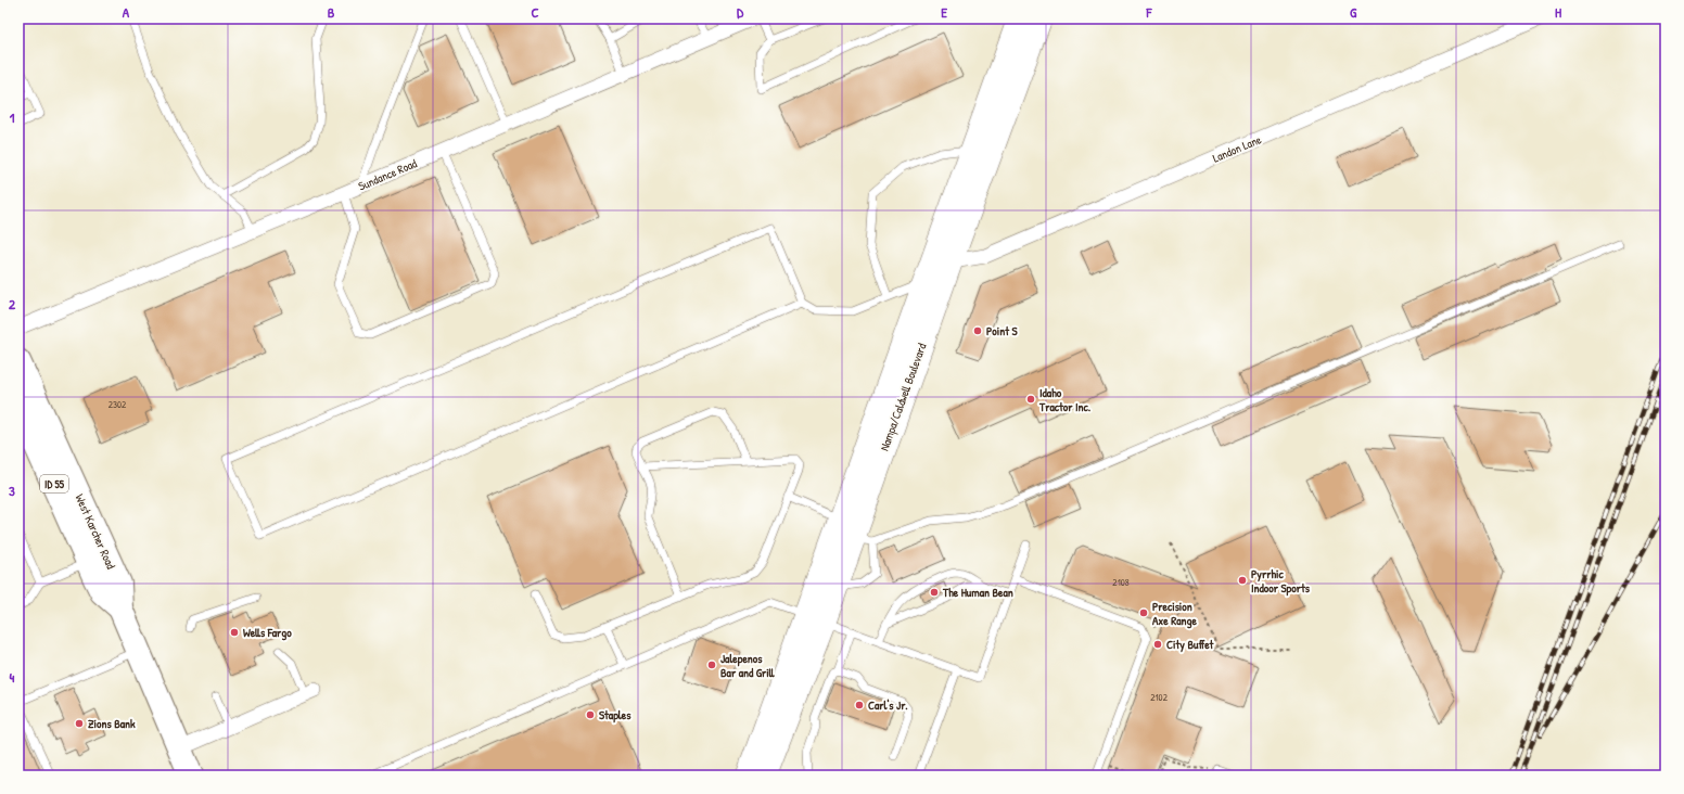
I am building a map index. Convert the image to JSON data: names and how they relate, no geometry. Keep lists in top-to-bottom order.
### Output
{
  "streets": {
    "highway": ["ID 55", "West Karcher Road"],
    "main road": ["Nampa/Caldwell Boulevard"],
    "street": ["Landon Lane", "Sundance Road"]
  },
  "crossings": [
    ["Landon Lane", "Nampa/Caldwell Boulevard"]
  ],
  "places": [
    "Point S",
    "Idaho Tractor Inc.",
    "Pyrrhic Indoor Sports",
    "The Human Bean",
    "Precision Axe Range",
    "Wells Fargo",
    "City Buffet",
    "Jalepenos Bar and Grill",
    "Carl's Jr.",
    "Staples",
    "Zions Bank"
  ],
  "house_numbers": ["2302", "2108", "2102"],
  "grid": {
    "columns": [
      "A",
      "B",
      "C",
      "D",
      "E",
      "F",
      "G",
      "H"
    ],
    "rows": [
      "1",
      "2",
      "3",
      "4"
    ]
  }
}
